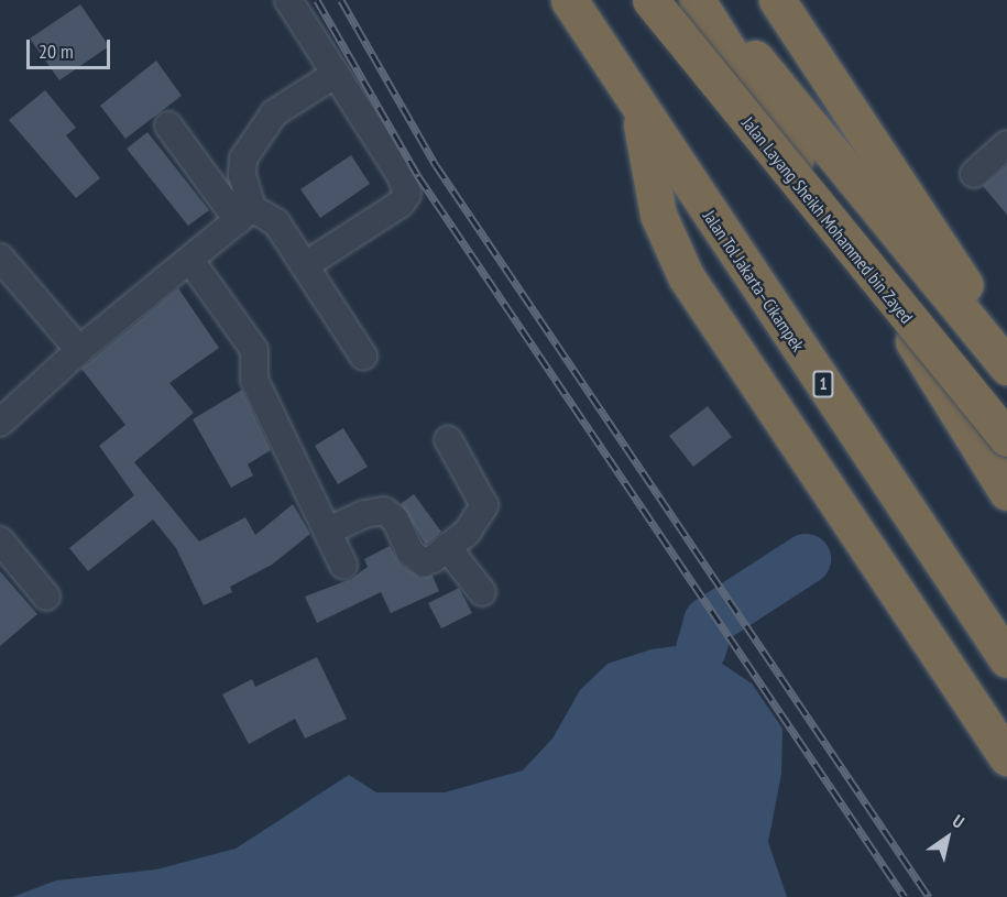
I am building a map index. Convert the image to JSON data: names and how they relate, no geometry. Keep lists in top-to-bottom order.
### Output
{
  "streets": {
    "highway": ["Jalan Layang Sheikh Mohammed bin Zayed", "Jalan Tol Jakarta–Cikampek", "1"]
  },
  "scale_bar": "20 m",
  "north": "top right"
}
